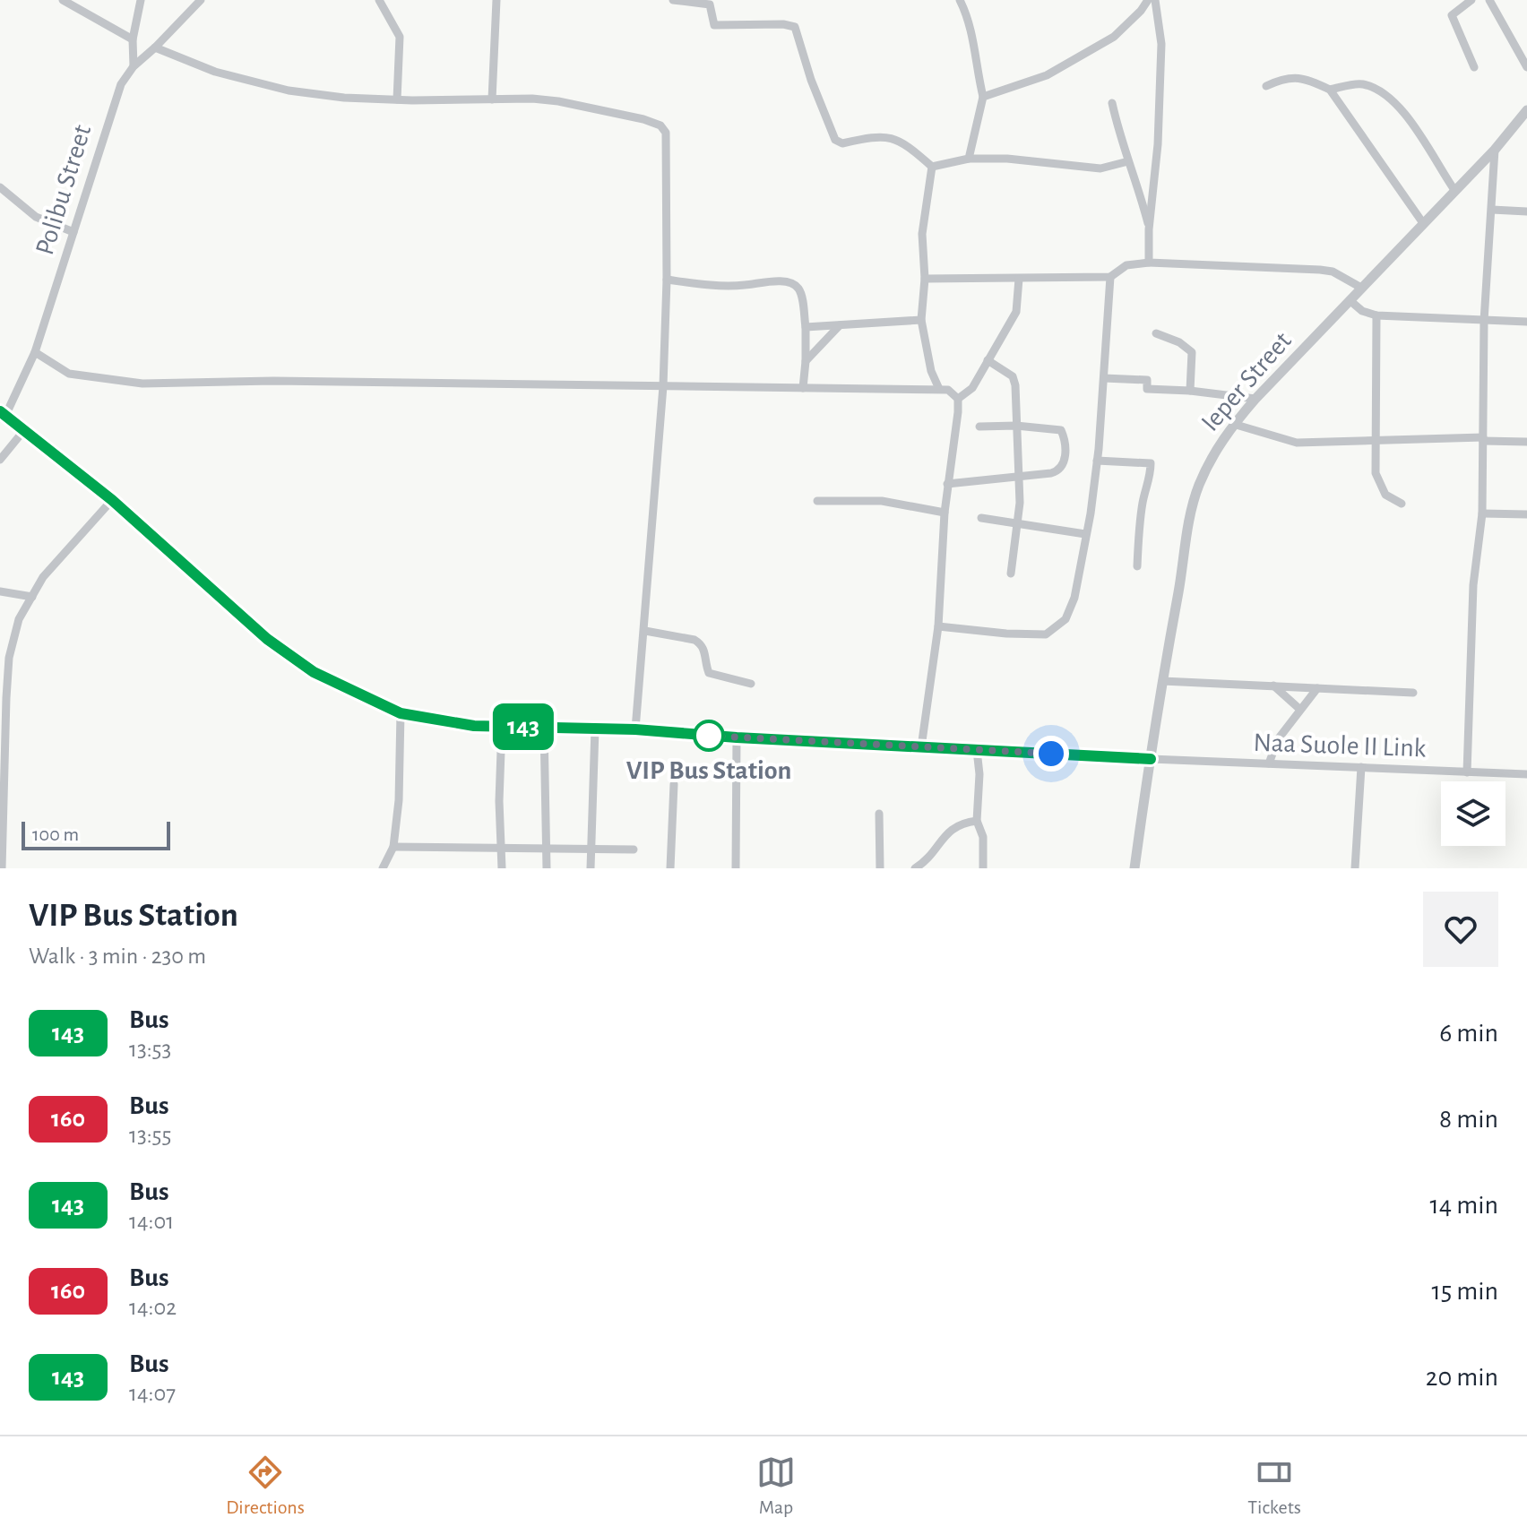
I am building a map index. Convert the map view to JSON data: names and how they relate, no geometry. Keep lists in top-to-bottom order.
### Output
{
  "streets": {
    "street": ["Polibu Street", "Ieper Street", "Naa Suole II Link"]
  },
  "crossings": [
    ["Ieper Street", "Naa Suole II Link"]
  ],
  "places": ["VIP Bus Station"],
  "lines": ["bus line 143"],
  "scale_bar": "100 m",
  "page": {
    "on_map": "143",
    "scale": "100 m",
    "heading": ["VIP Bus Station", "Walk · 3 min · 230 m"],
    "list": [
      {
        "mark": "143",
        "name": "Bus",
        "note": "13:53",
        "value": "6 min"
      },
      {
        "mark": "160",
        "name": "Bus",
        "note": "13:55",
        "value": "8 min"
      },
      {
        "mark": "143",
        "name": "Bus",
        "note": "14:01",
        "value": "14 min"
      },
      {
        "mark": "160",
        "name": "Bus",
        "note": "14:02",
        "value": "15 min"
      },
      {
        "mark": "143",
        "name": "Bus",
        "note": "14:07",
        "value": "20 min"
      }
    ],
    "tabs": ["Directions", "Map", "Tickets"]
  }
}
